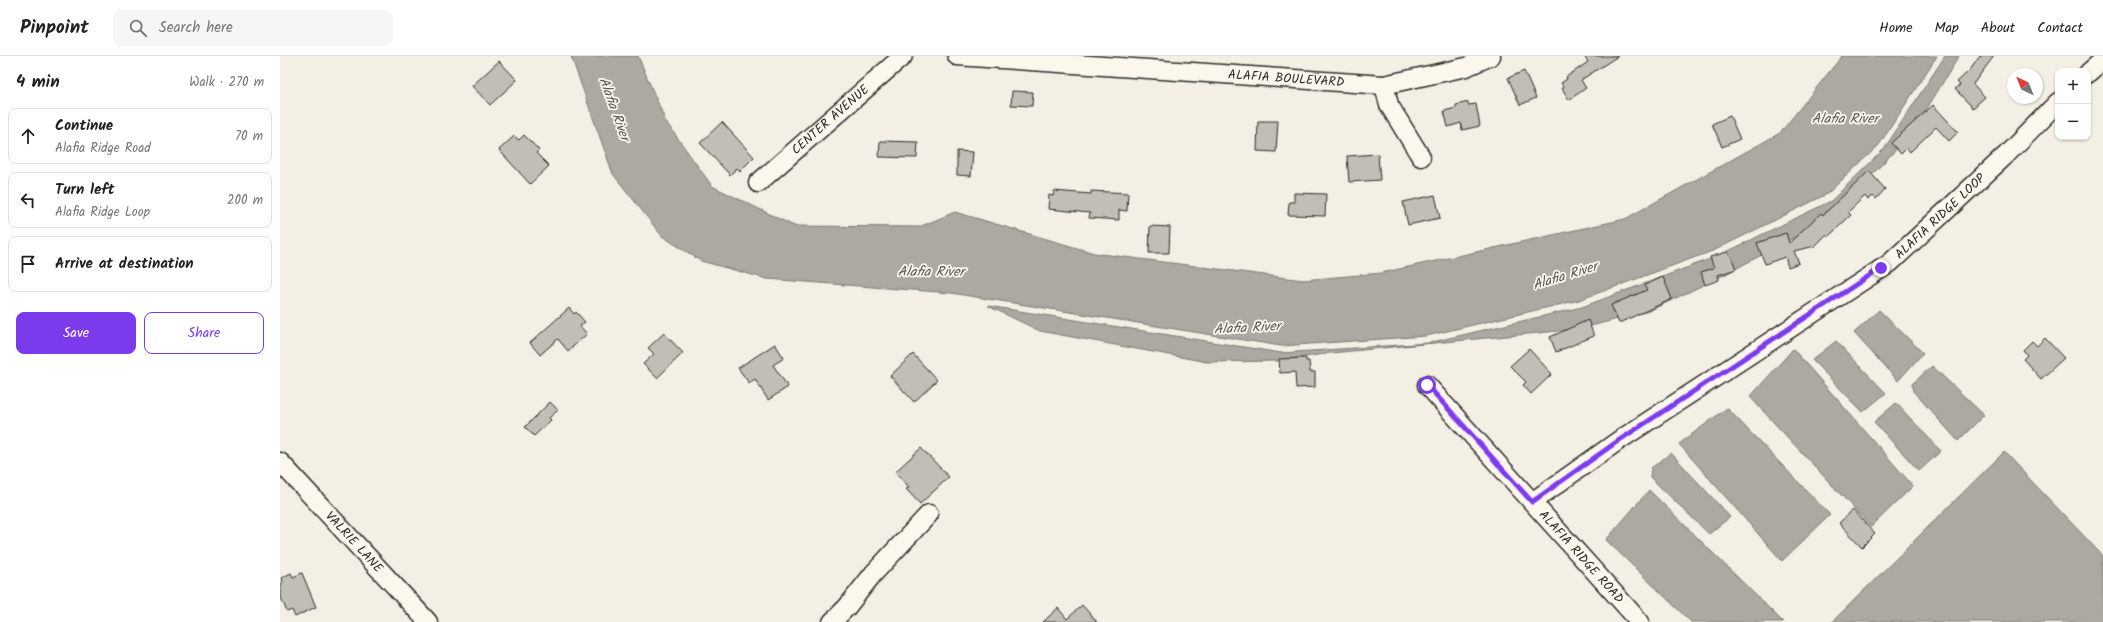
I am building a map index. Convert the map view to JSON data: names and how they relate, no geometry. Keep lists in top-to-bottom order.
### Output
{
  "streets": {
    "street": [
      "ALAFIA BOULEVARD",
      "CENTER AVENUE",
      "ALAFIA RIDGE LOOP",
      "VALRIE LANE",
      "ALAFIA RIDGE ROAD"
    ]
  },
  "crossings": [
    ["ALAFIA RIDGE LOOP", "ALAFIA RIDGE ROAD"]
  ],
  "water": ["Alafia River"],
  "north": "top left",
  "page": {
    "header": "Pinpoint",
    "search": "Search here",
    "nav": [
      "Home",
      "Map",
      "About",
      "Contact"
    ],
    "heading": ["4 min", "Walk · 270 m"],
    "map_buttons": ["+", "−"],
    "list": [
      ["Continue", "Alafia Ridge Road", "70 m"],
      ["Turn left", "Alafia Ridge Loop", "200 m"],
      "Arrive at destination"
    ],
    "buttons": ["Save", "Share"]
  }
}
